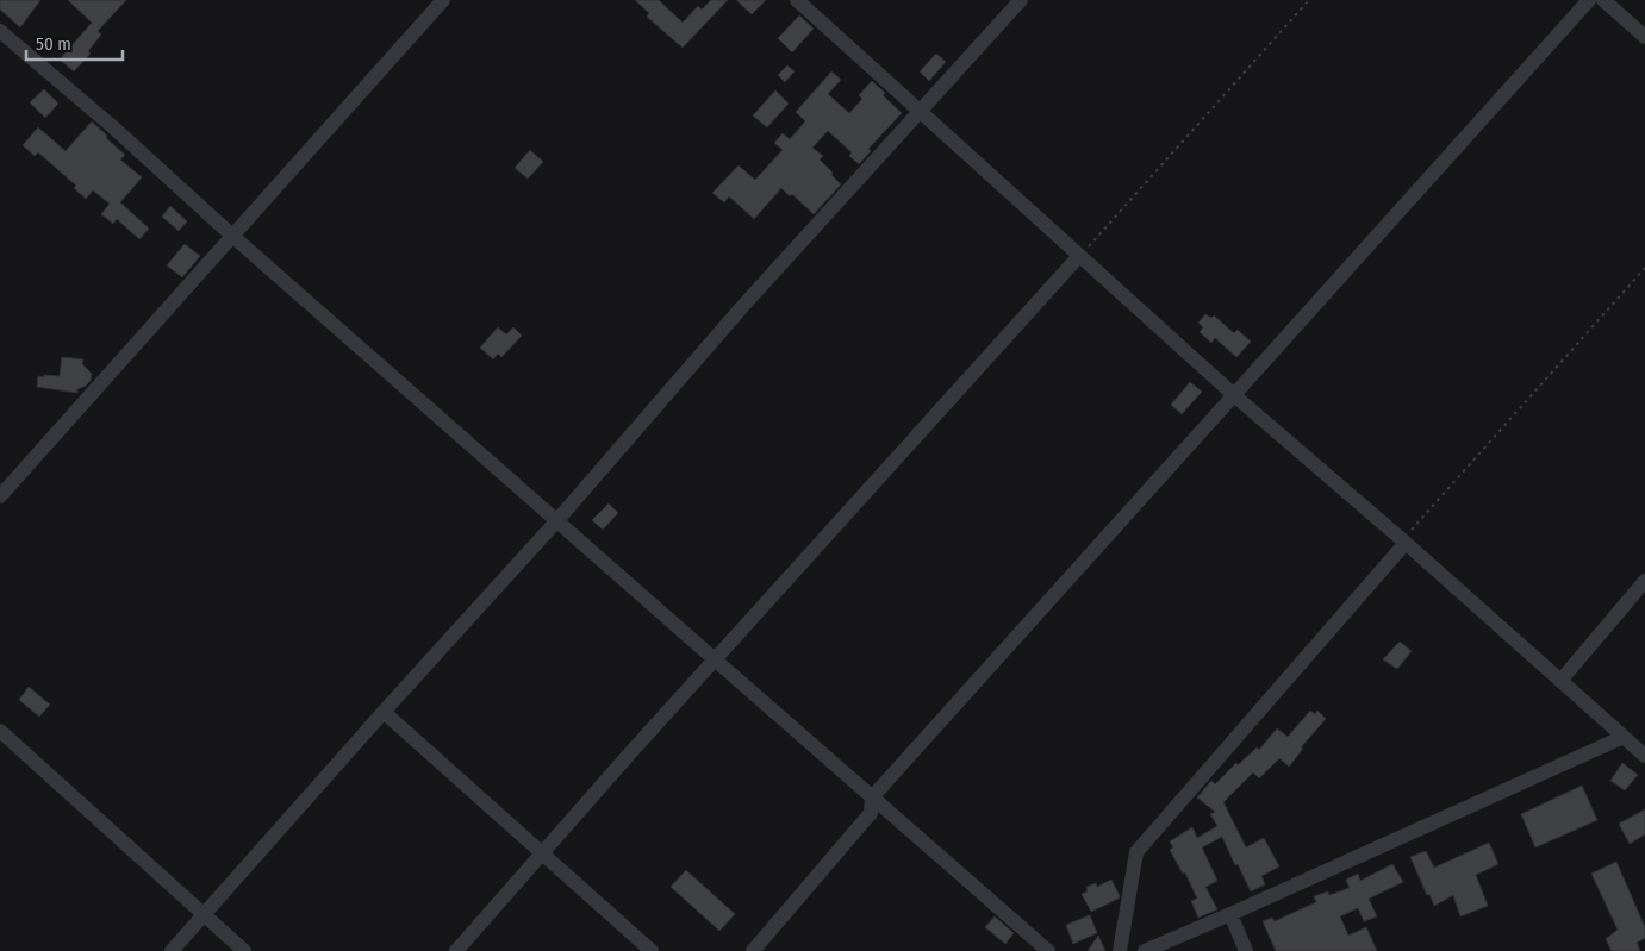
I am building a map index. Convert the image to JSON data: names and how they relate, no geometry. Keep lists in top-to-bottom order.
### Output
{
  "scale_bar": "50 m"
}
